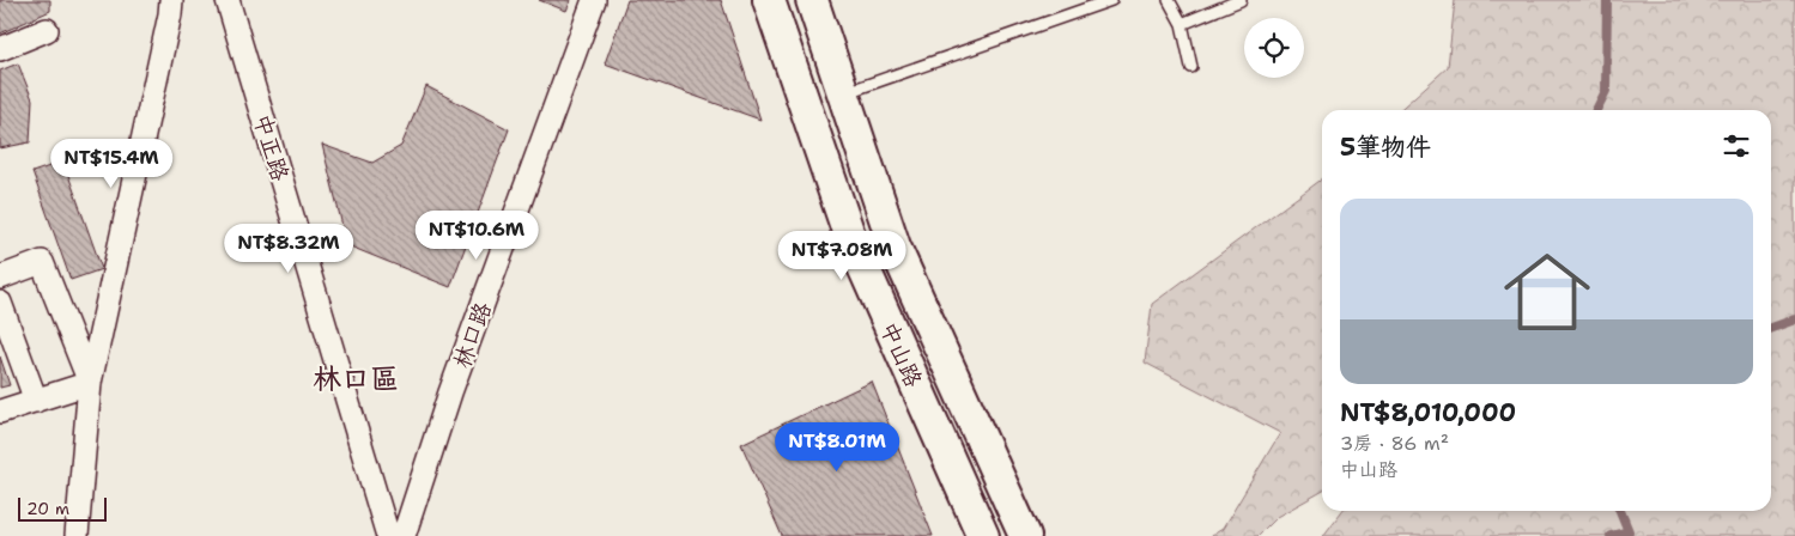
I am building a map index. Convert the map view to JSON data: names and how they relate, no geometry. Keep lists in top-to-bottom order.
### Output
{
  "streets": {
    "main road": ["中山路"],
    "street": ["中正路", "林口路"]
  },
  "districts": ["林口區"],
  "scale_bar": "20 m",
  "page": {
    "heading": "5筆物件",
    "price": [
      "NT$15.4M",
      "NT$10.6M",
      "NT$8.32M",
      "NT$7.08M",
      "NT$8.01M"
    ],
    "list": [
      {
        "name": "NT$8,010,000",
        "note": "3房 · 86 m² · 中山路"
      }
    ],
    "scale": "20 m"
  }
}
